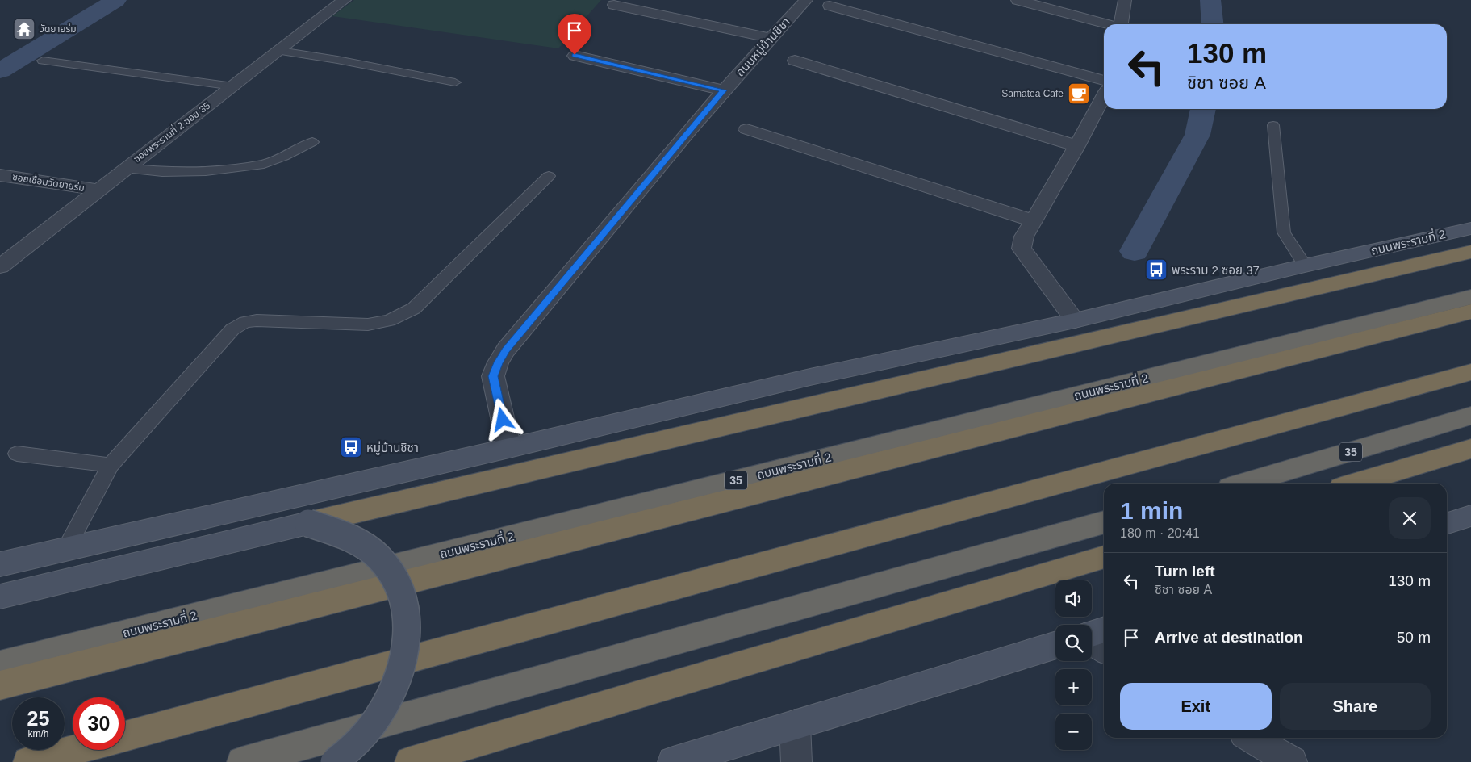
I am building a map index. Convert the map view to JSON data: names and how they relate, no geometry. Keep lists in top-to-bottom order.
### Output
{
  "streets": {
    "highway": ["ถนนพระรามที่ 2", "35"],
    "street": ["ถนนหมู่บ้านชิชา", "ซอยพระรามที่ 2 ซอย 35", "ซอยเชื่อมวัดยายร่ม"]
  },
  "crossings": [
    ["ถนนหมู่บ้านชิชา", "ถนนพระรามที่ 2"],
    ["ซอยพระรามที่ 2 ซอย 35", "ซอยเชื่อมวัดยายร่ม"]
  ],
  "places": {
    "temple": ["วัดยายร่ม"],
    "cafe": ["Samatea Cafe"],
    "bus stop": ["พระราม 2 ซอย 37", "หมู่บ้านชิชา"]
  },
  "page": {
    "turn": ["130 m", "ชิชา ซอย A"],
    "heading": ["1 min", "180 m · 20:41"],
    "list": [
      {
        "name": "Turn left",
        "note": "ชิชา ซอย A",
        "value": "130 m"
      },
      {
        "name": "Arrive at destination",
        "value": "50 m"
      }
    ],
    "map_buttons": ["+", "−"],
    "buttons": ["Exit", "Share"],
    "speed": "25 km/h",
    "limit": "30"
  }
}
